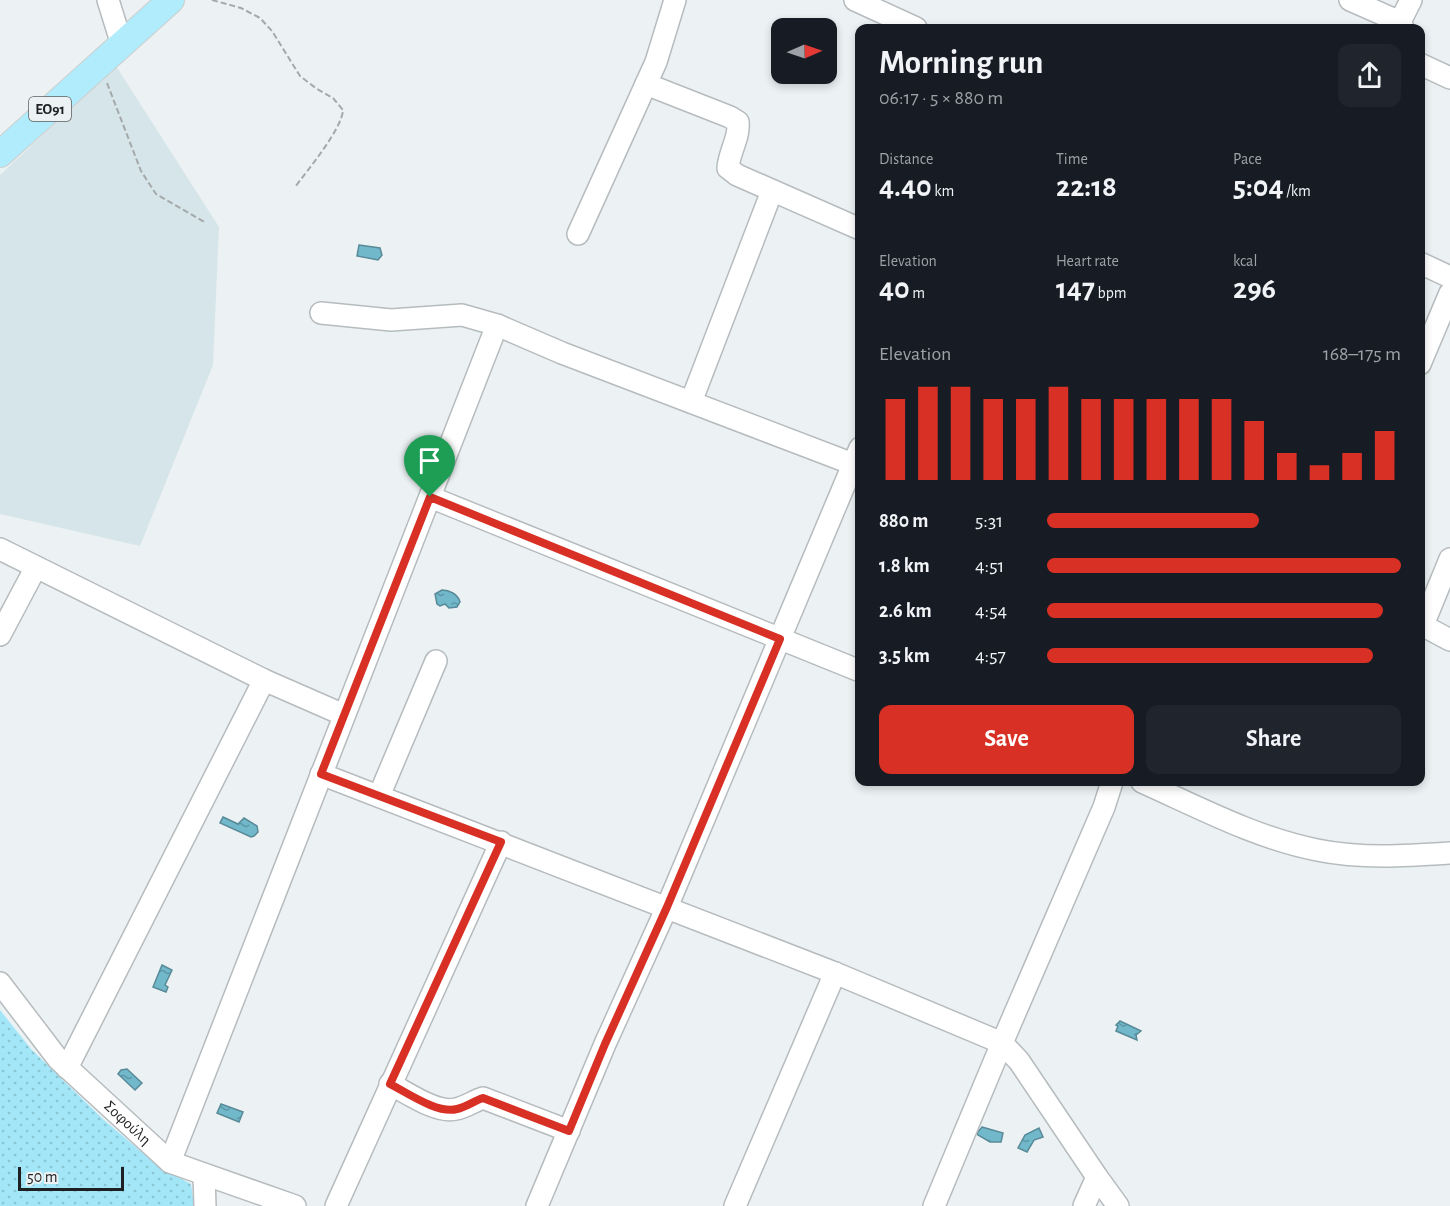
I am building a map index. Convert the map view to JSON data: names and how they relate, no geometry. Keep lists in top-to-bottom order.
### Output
{
  "streets": {
    "main road": ["ΕΟ91"],
    "street": ["Σοφούλη"]
  },
  "scale_bar": "50 m",
  "north": "right",
  "page": {
    "heading": ["Morning run", "06:17 · 5 × 880 m"],
    "stats": [
      ["Distance", "4.40 km"],
      ["Time", "22:18"],
      ["Pace", "5:04 /km"],
      ["Elevation", "40 m"],
      ["Heart rate", "147 bpm"],
      ["kcal", "296"]
    ],
    "chart": ["Elevation", "168–175 m"],
    "list": [
      {
        "name": "880 m",
        "note": "5:31"
      },
      {
        "name": "1.8 km",
        "note": "4:51"
      },
      {
        "name": "2.6 km",
        "note": "4:54"
      },
      {
        "name": "3.5 km",
        "note": "4:57"
      }
    ],
    "buttons": ["Save", "Share"],
    "scale": "50 m"
  }
}
